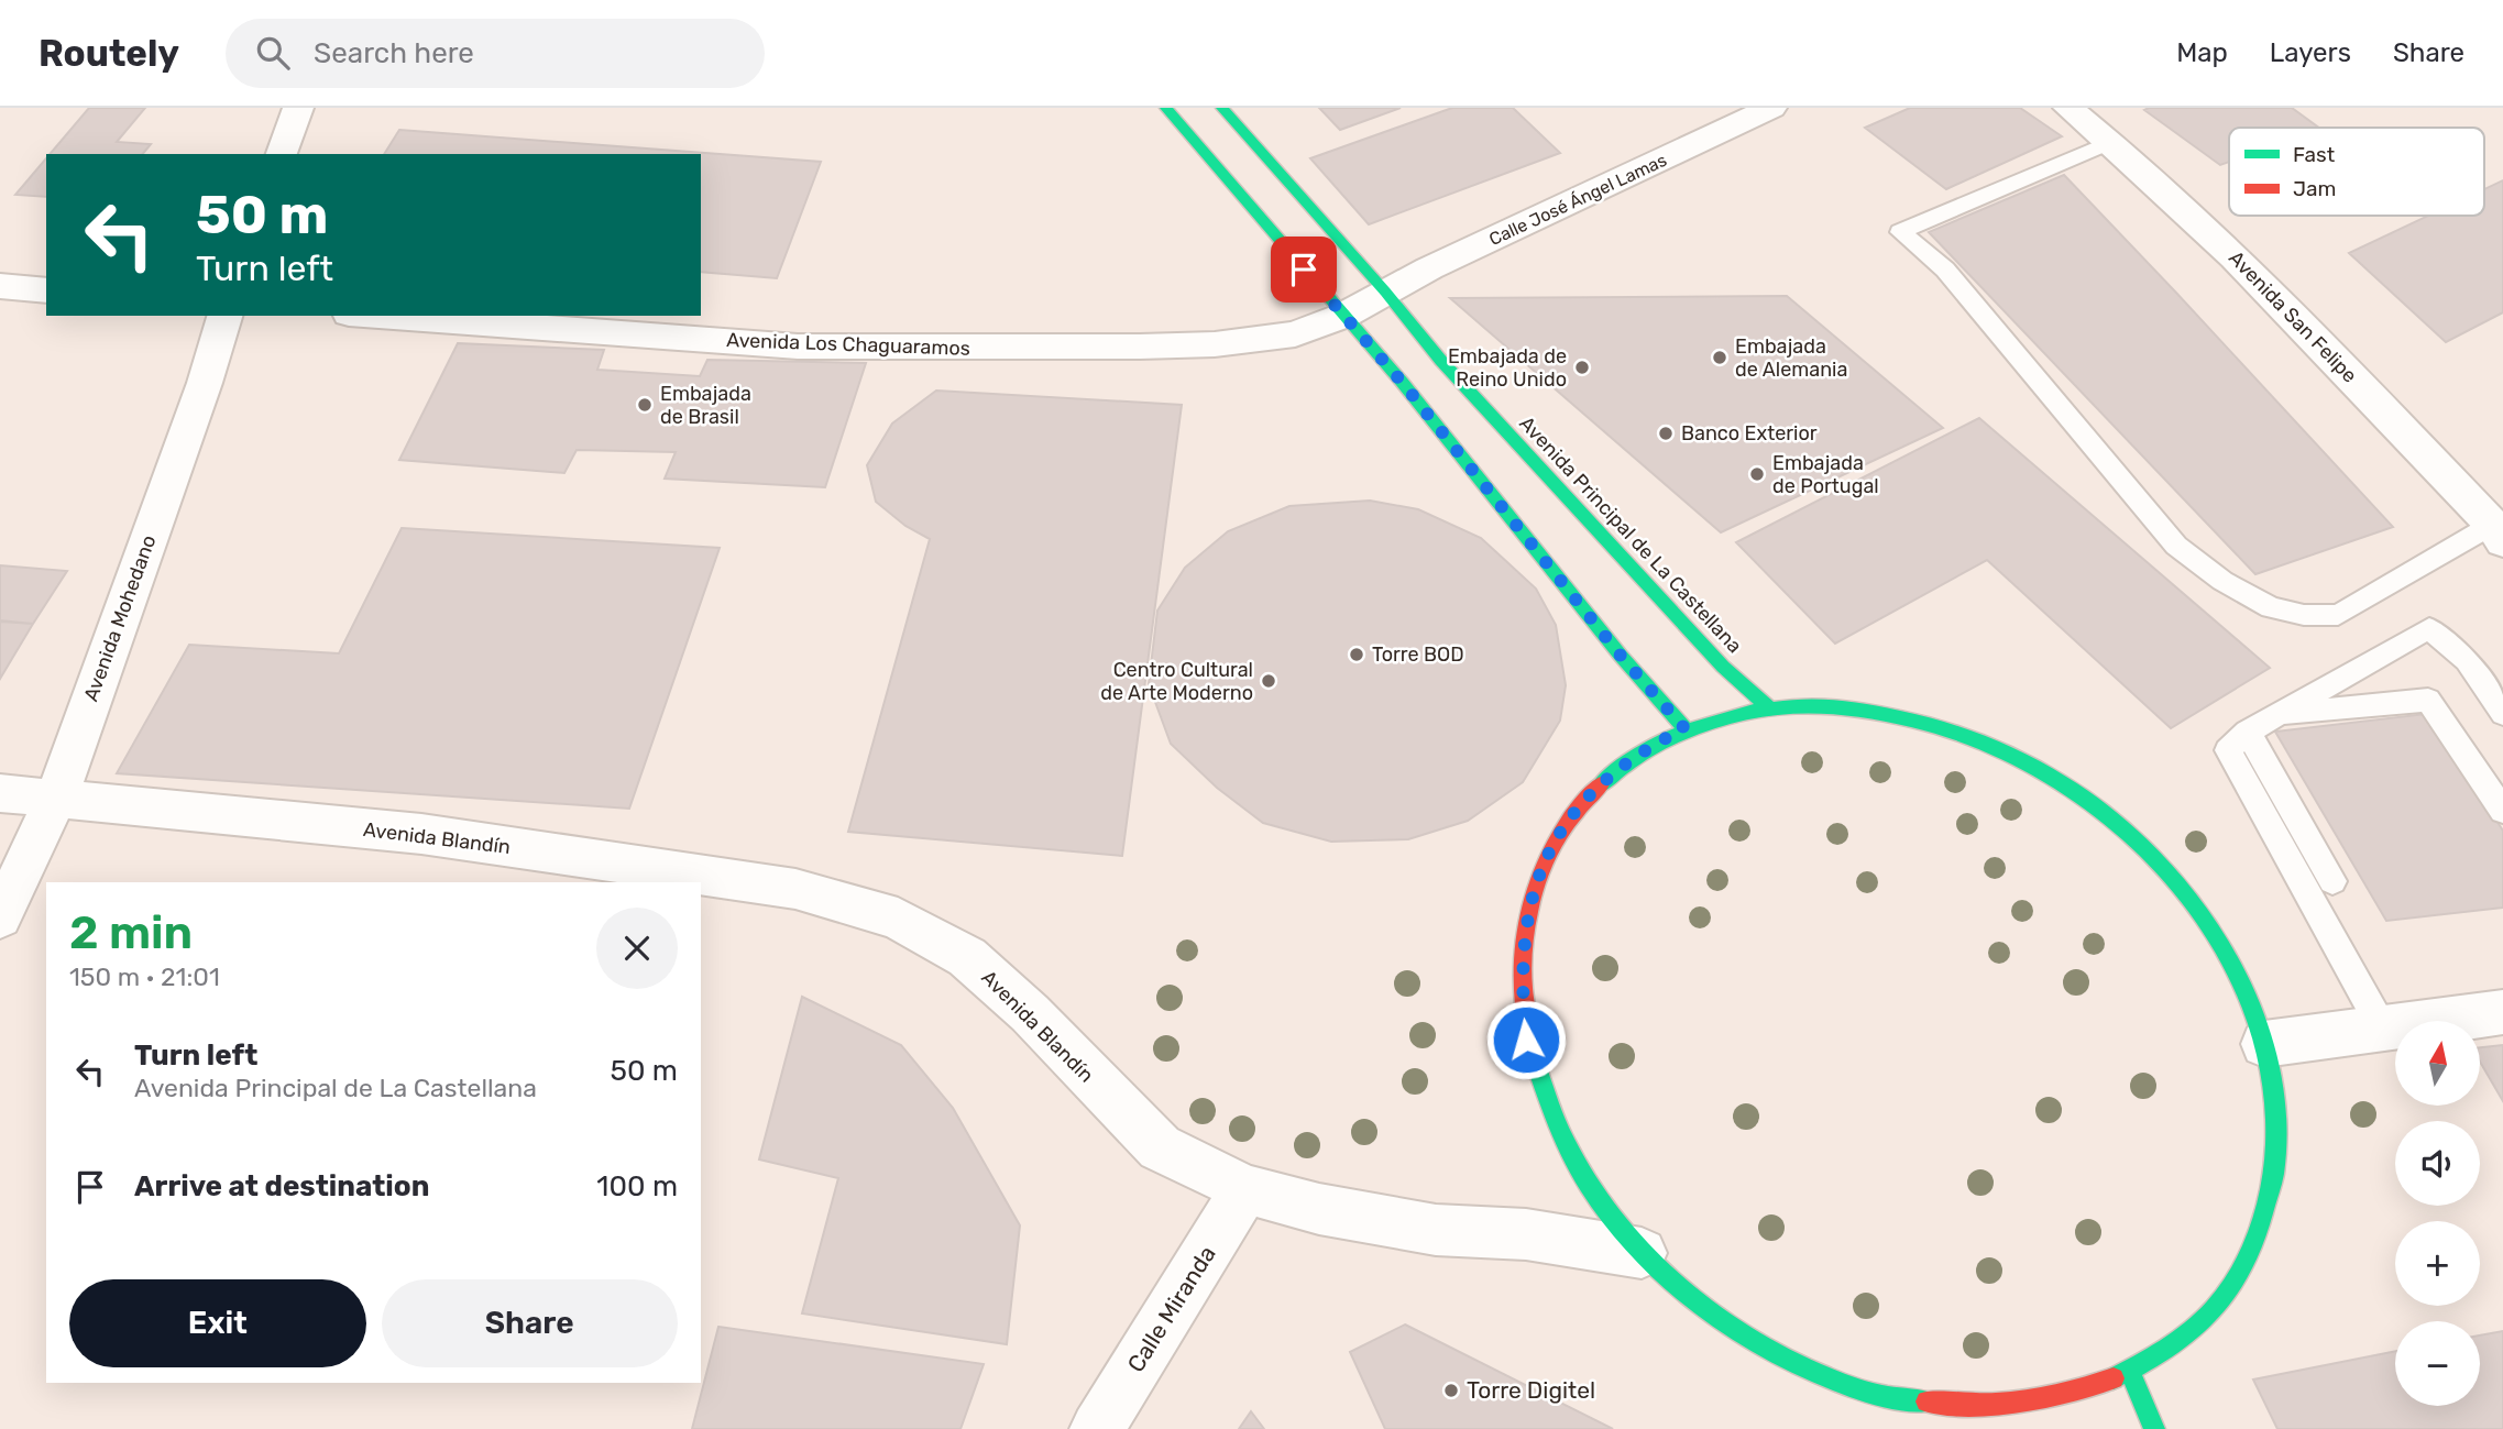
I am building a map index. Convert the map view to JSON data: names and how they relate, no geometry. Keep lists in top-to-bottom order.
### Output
{
  "streets": {
    "street": [
      "Calle José Ángel Lamas",
      "Avenida San Felipe",
      "Avenida Los Chaguaramos",
      "Avenida Principal de La Castellana",
      "Avenida Mohedano",
      "Avenida Blandín",
      "Calle Miranda"
    ]
  },
  "crossings": [
    ["Calle José Ángel Lamas", "Avenida Los Chaguaramos"],
    ["Calle José Ángel Lamas", "Avenida Principal de La Castellana"],
    ["Avenida Mohedano", "Avenida Blandín"],
    ["Avenida Blandín", "Calle Miranda"]
  ],
  "places": [
    "Embajada de Alemania",
    "Embajada de Reino Unido",
    "Embajada de Brasil",
    "Banco Exterior",
    "Embajada de Portugal",
    "Torre BOD",
    "Centro Cultural de Arte Moderno",
    "Torre Digitel"
  ],
  "legend": ["Fast", "Jam"],
  "north": "top",
  "page": {
    "header": "Routely",
    "search": "Search here",
    "nav": ["Map", "Layers", "Share"],
    "turn": ["50 m", "Turn left"],
    "heading": ["2 min", "150 m · 21:01"],
    "list": [
      {
        "name": "Turn left",
        "note": "Avenida Principal de La Castellana",
        "value": "50 m"
      },
      {
        "name": "Arrive at destination",
        "value": "100 m"
      }
    ],
    "map_buttons": ["+", "−"],
    "buttons": ["Exit", "Share"]
  }
}
